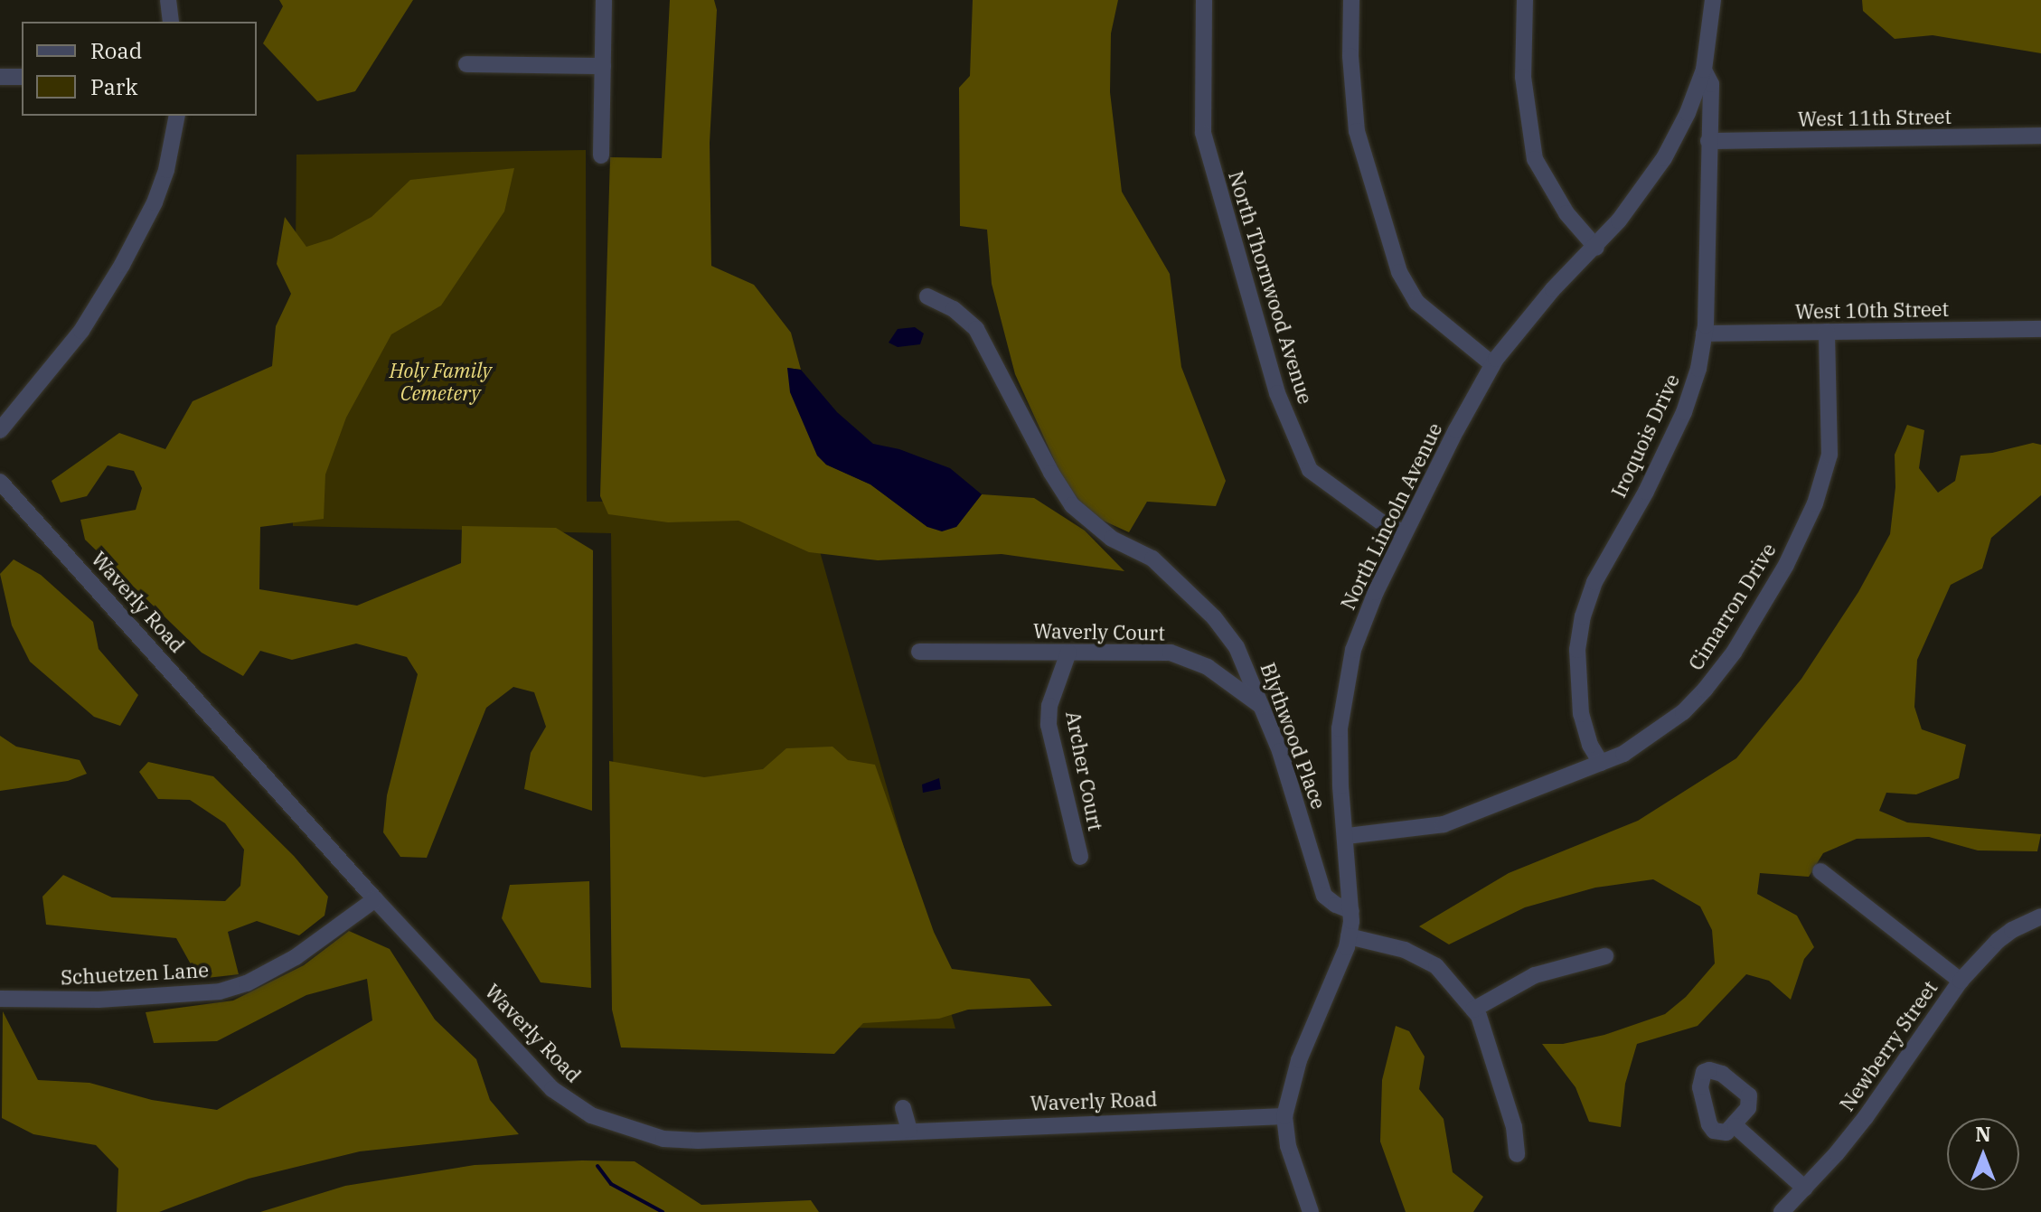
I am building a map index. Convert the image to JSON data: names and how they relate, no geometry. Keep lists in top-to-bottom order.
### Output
{
  "streets": {
    "street": [
      "West 11th Street",
      "North Thornwood Avenue",
      "West 10th Street",
      "Iroquois Drive",
      "North Lincoln Avenue",
      "Waverly Road",
      "Cimarron Drive",
      "Waverly Court",
      "Blythwood Place",
      "Archer Court",
      "Schuetzen Lane",
      "Newberry Street"
    ]
  },
  "crossings": [
    ["West 11th Street", "Iroquois Drive"],
    ["North Thornwood Avenue", "North Lincoln Avenue"],
    ["West 10th Street", "Iroquois Drive"],
    ["West 10th Street", "Cimarron Drive"],
    ["Iroquois Drive", "North Lincoln Avenue"],
    ["Iroquois Drive", "Cimarron Drive"],
    ["North Lincoln Avenue", "Waverly Road"],
    ["North Lincoln Avenue", "Cimarron Drive"],
    ["North Lincoln Avenue", "Blythwood Place"],
    ["Waverly Road", "Schuetzen Lane"],
    ["Waverly Court", "Blythwood Place"],
    ["Waverly Court", "Archer Court"]
  ],
  "parks": ["Holy Family Cemetery"],
  "legend": ["Road", "Park"],
  "north": "top"
}
